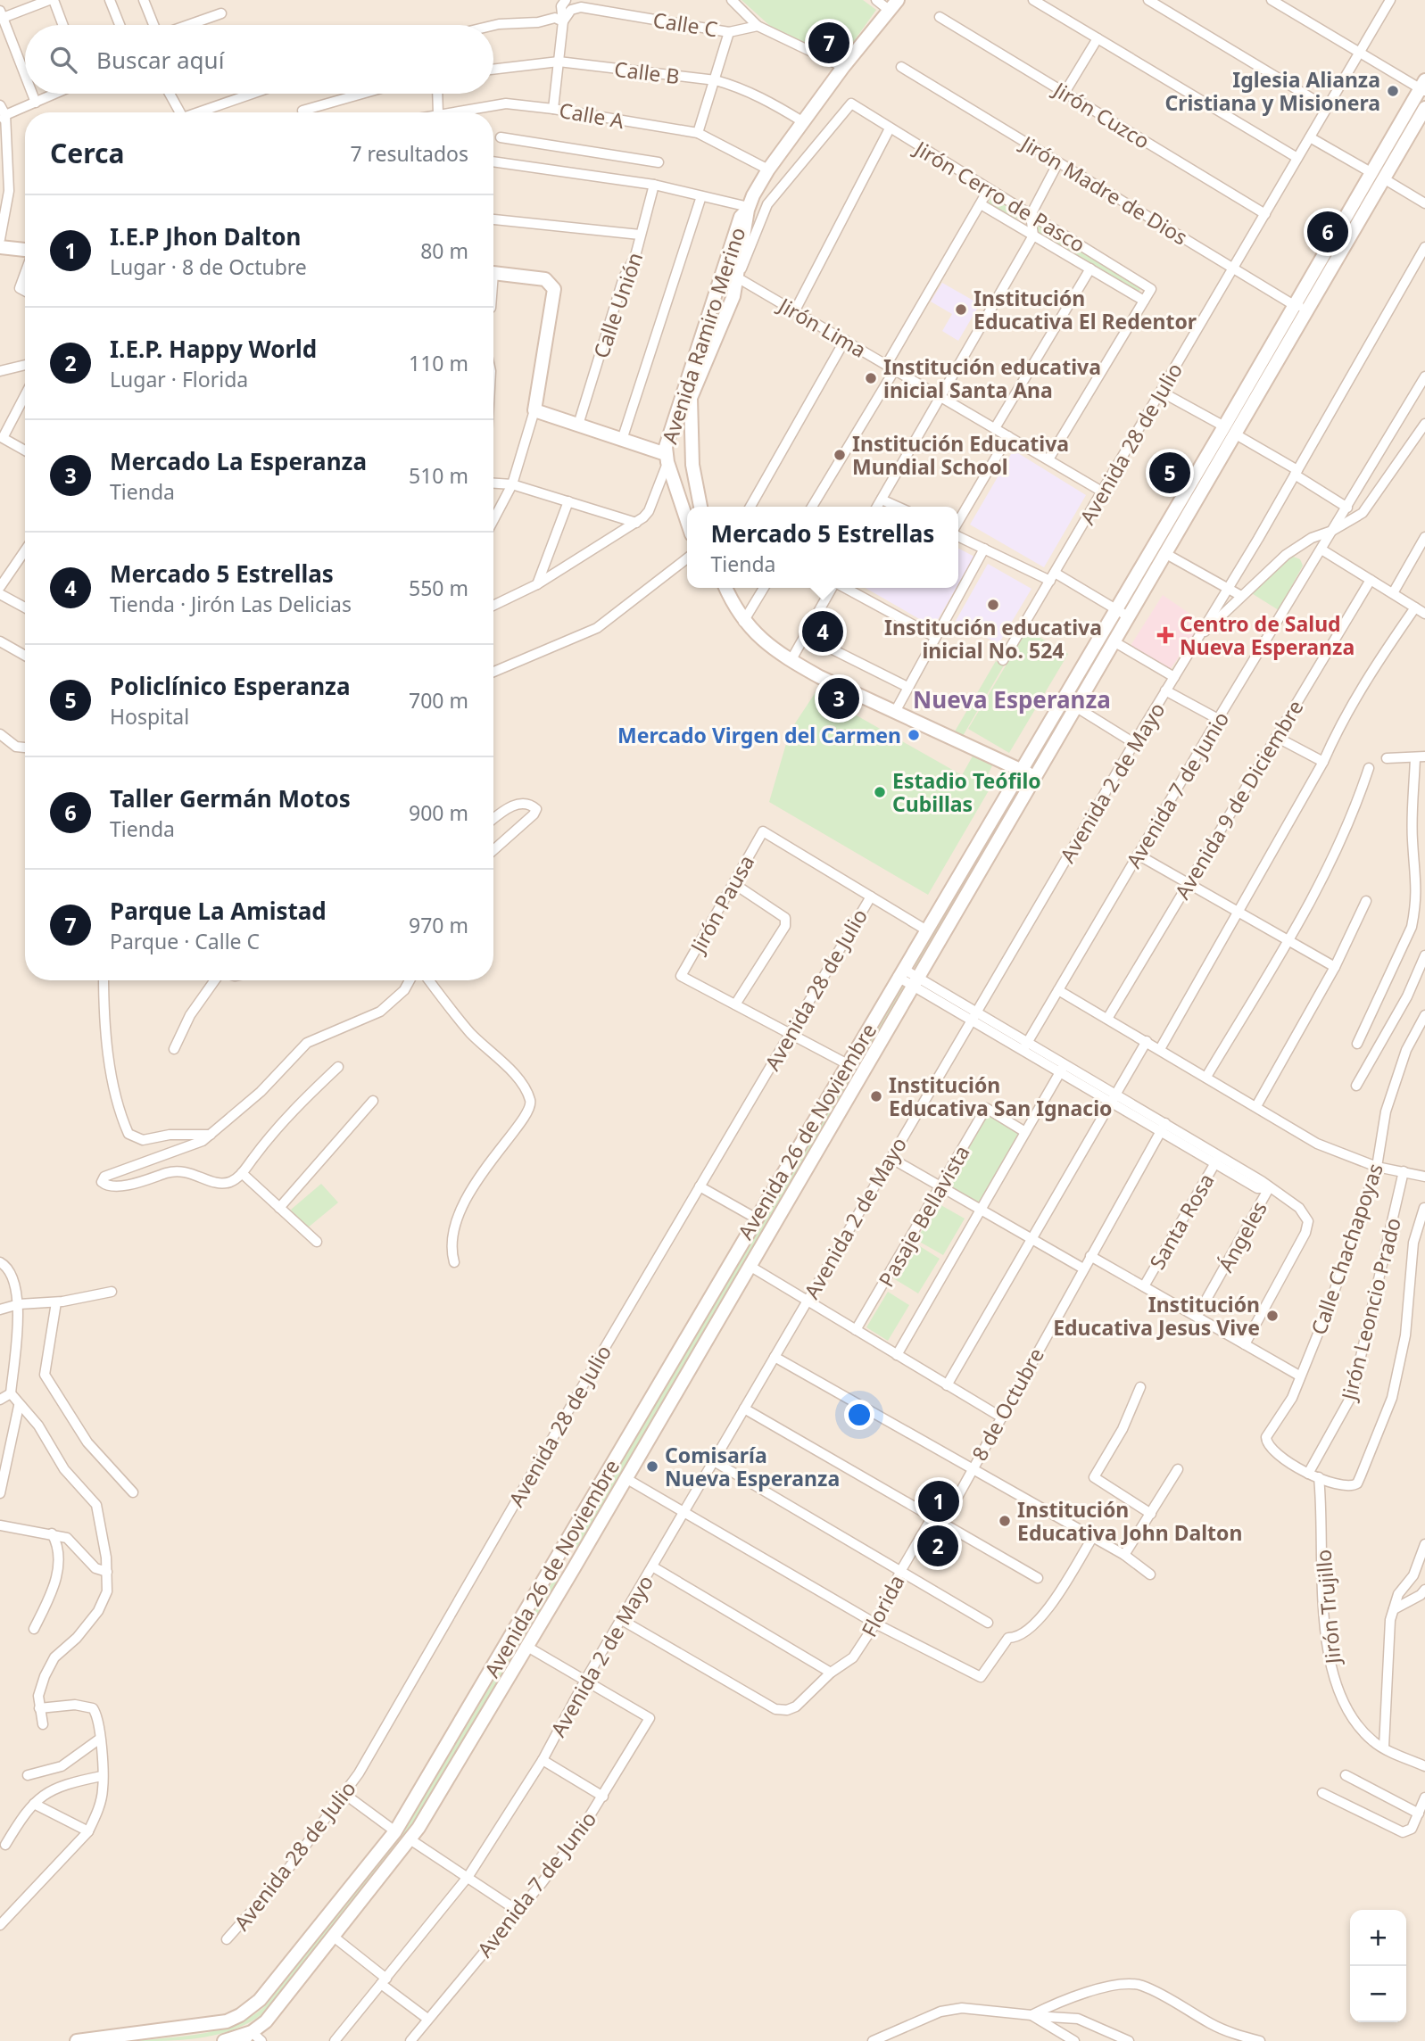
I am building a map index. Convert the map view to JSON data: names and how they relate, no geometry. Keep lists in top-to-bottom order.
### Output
{
  "streets": {
    "main road": ["Avenida Ramiro Merino", "Avenida 26 de Noviembre"],
    "street": [
      "Calle C",
      "Calle B",
      "Calle A",
      "Jirón Cuzco",
      "Jirón Madre de Dios",
      "Jirón Cerro de Pasco",
      "Calle Unión",
      "Jirón Lima",
      "Avenida 28 de Julio",
      "Avenida 2 de Mayo",
      "Avenida 7 de Junio",
      "Avenida 9 de Diciembre",
      "Jirón Pausa",
      "Pasaje Bellavista",
      "Santa Rosa",
      "Ángeles",
      "Calle Chachapoyas",
      "Jirón Leoncio Prado",
      "8 de Octubre",
      "Florida",
      "Jirón Trujillo"
    ]
  },
  "crossings": [
    ["Calle B", "Avenida Ramiro Merino"],
    ["Calle A", "Avenida Ramiro Merino"],
    ["Jirón Cuzco", "Avenida 28 de Julio"],
    ["Jirón Madre de Dios", "Avenida 28 de Julio"],
    ["Jirón Madre de Dios", "Avenida 26 de Noviembre"],
    ["Jirón Cerro de Pasco", "Jirón Lima"],
    ["Jirón Cerro de Pasco", "Avenida Ramiro Merino"],
    ["Jirón Lima", "Avenida Ramiro Merino"],
    ["Jirón Lima", "Avenida 28 de Julio"],
    ["Avenida 28 de Julio", "Jirón Pausa"],
    ["Avenida 2 de Mayo", "Avenida 7 de Junio"],
    ["Avenida 2 de Mayo", "Florida"],
    ["Calle Chachapoyas", "Jirón Leoncio Prado"]
  ],
  "districts": ["Nueva Esperanza"],
  "places": {
    "other": [
      "Iglesia Alianza Cristiana y Misionera",
      "Institución Educativa El Redentor",
      "Institución educativa inicial Santa Ana",
      "Institución Educativa Mundial School",
      "Institución educativa inicial No. 524",
      "Mercado Virgen del Carmen",
      "Estadio Teófilo Cubillas",
      "Institución Educativa San Ignacio",
      "Institución Educativa Jesus Vive",
      "Comisaría Nueva Esperanza",
      "Institución Educativa John Dalton"
    ],
    "health": ["Centro de Salud Nueva Esperanza"]
  },
  "page": {
    "pins": [
      "7",
      "6",
      "5",
      "4",
      "3",
      "1",
      "2"
    ],
    "search": "Buscar aquí",
    "heading": ["Cerca", "7 resultados"],
    "list": [
      {
        "mark": "1",
        "name": "I.E.P Jhon Dalton",
        "note": "Lugar · 8 de Octubre",
        "value": "80 m"
      },
      {
        "mark": "2",
        "name": "I.E.P. Happy World",
        "note": "Lugar · Florida",
        "value": "110 m"
      },
      {
        "mark": "3",
        "name": "Mercado La Esperanza",
        "note": "Tienda",
        "value": "510 m"
      },
      {
        "mark": "4",
        "name": "Mercado 5 Estrellas",
        "note": "Tienda · Jirón Las Delicias",
        "value": "550 m"
      },
      {
        "mark": "5",
        "name": "Policlínico Esperanza",
        "note": "Hospital",
        "value": "700 m"
      },
      {
        "mark": "6",
        "name": "Taller Germán Motos",
        "note": "Tienda",
        "value": "900 m"
      },
      {
        "mark": "7",
        "name": "Parque La Amistad",
        "note": "Parque · Calle C",
        "value": "970 m"
      }
    ],
    "popup": ["Mercado 5 Estrellas", "Tienda"],
    "map_buttons": ["+", "−"]
  }
}
